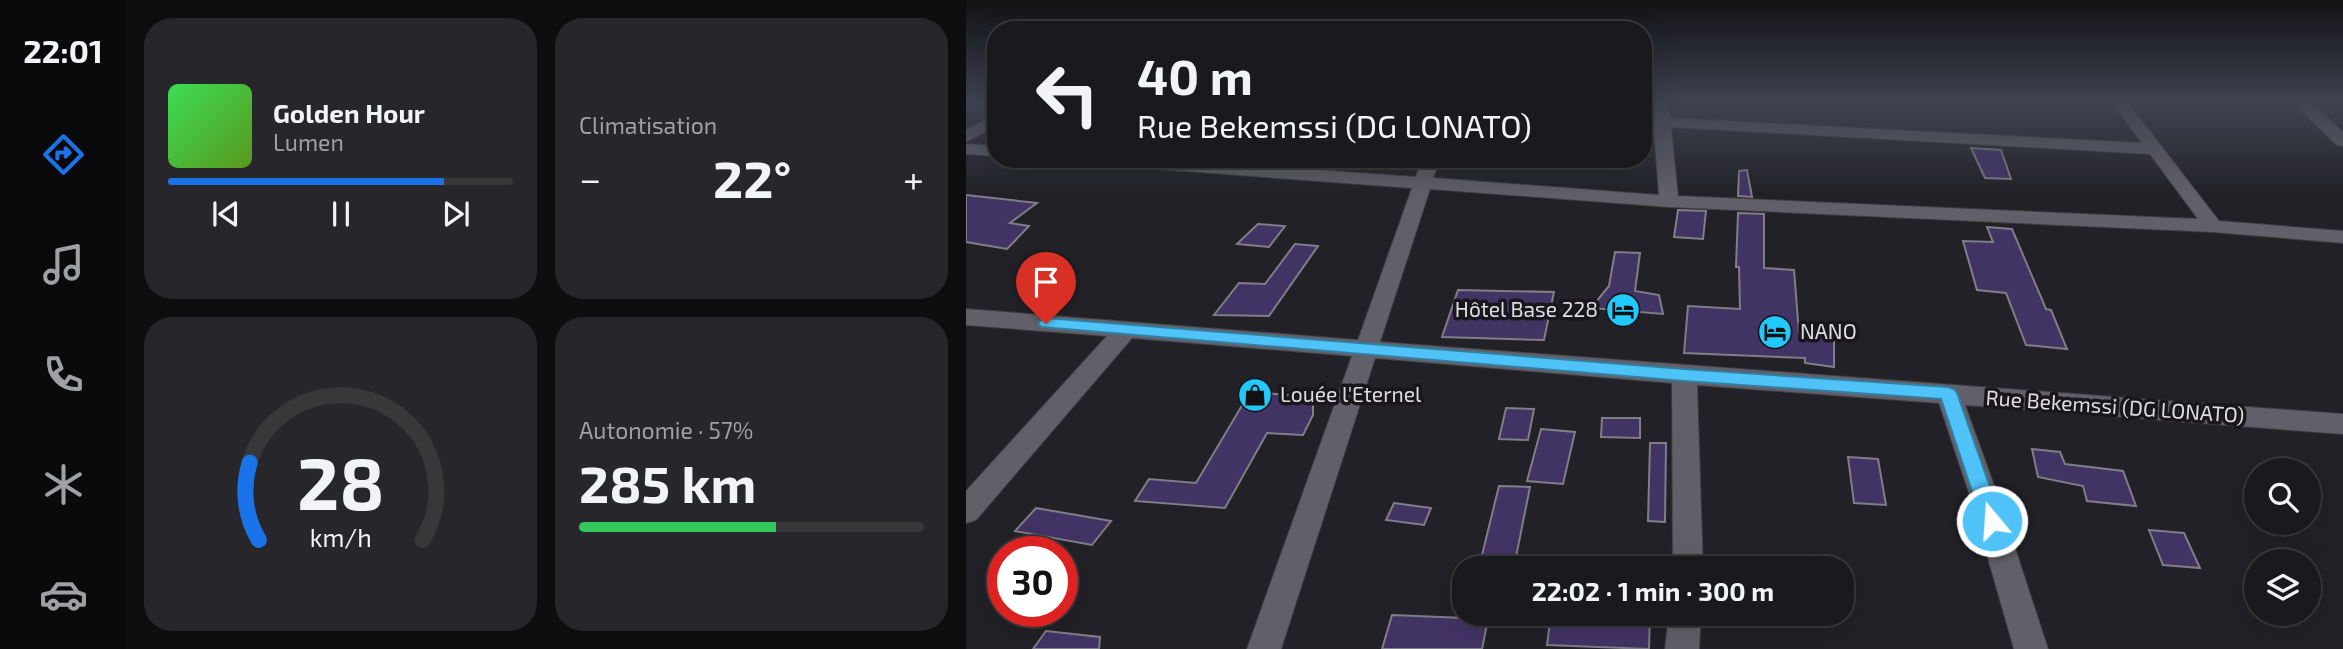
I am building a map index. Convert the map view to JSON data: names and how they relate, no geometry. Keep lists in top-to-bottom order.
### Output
{
  "streets": {
    "street": ["Rue Bekemssi (DG LONATO)"]
  },
  "places": {
    "hotel": ["Hôtel Base 228", "NANO"],
    "shop": ["Louée l'Eternel"]
  },
  "page": {
    "tabs": "22:01",
    "tile": [
      "Climatisation",
      ["Autonomie · 57%", "285 km"]
    ],
    "turn": ["40 m", "Rue Bekemssi (DG LONATO)"],
    "song": ["Golden Hour", "Lumen"],
    "heat": ["−", "22°", "+"],
    "limit": "30",
    "trip": "22:02 · 1 min · 300 m",
    "gauge": ["28", "km/h"]
  }
}
